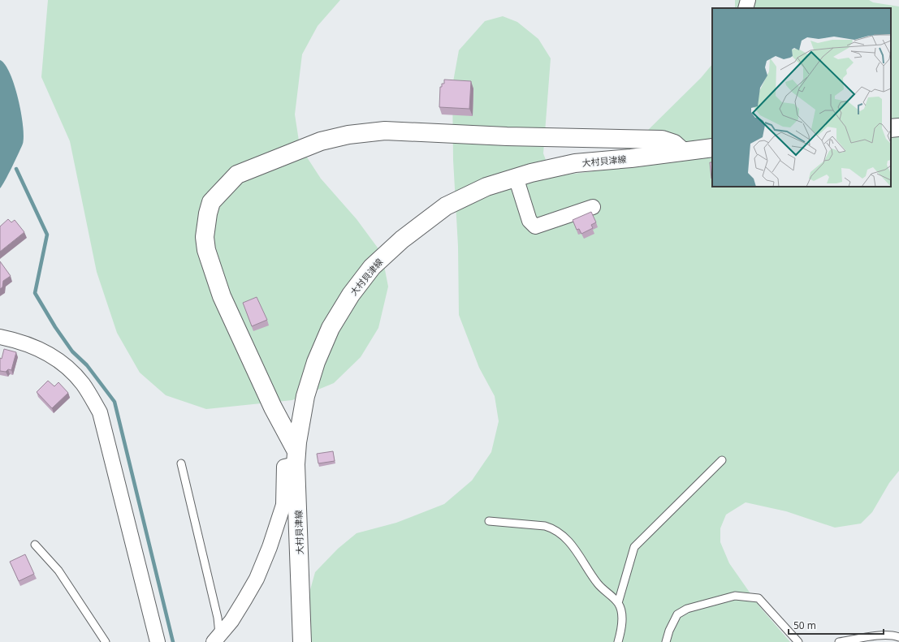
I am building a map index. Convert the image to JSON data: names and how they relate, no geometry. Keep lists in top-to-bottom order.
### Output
{
  "streets": {
    "main road": ["大村貝津線"]
  },
  "scale_bar": "50 m"
}
